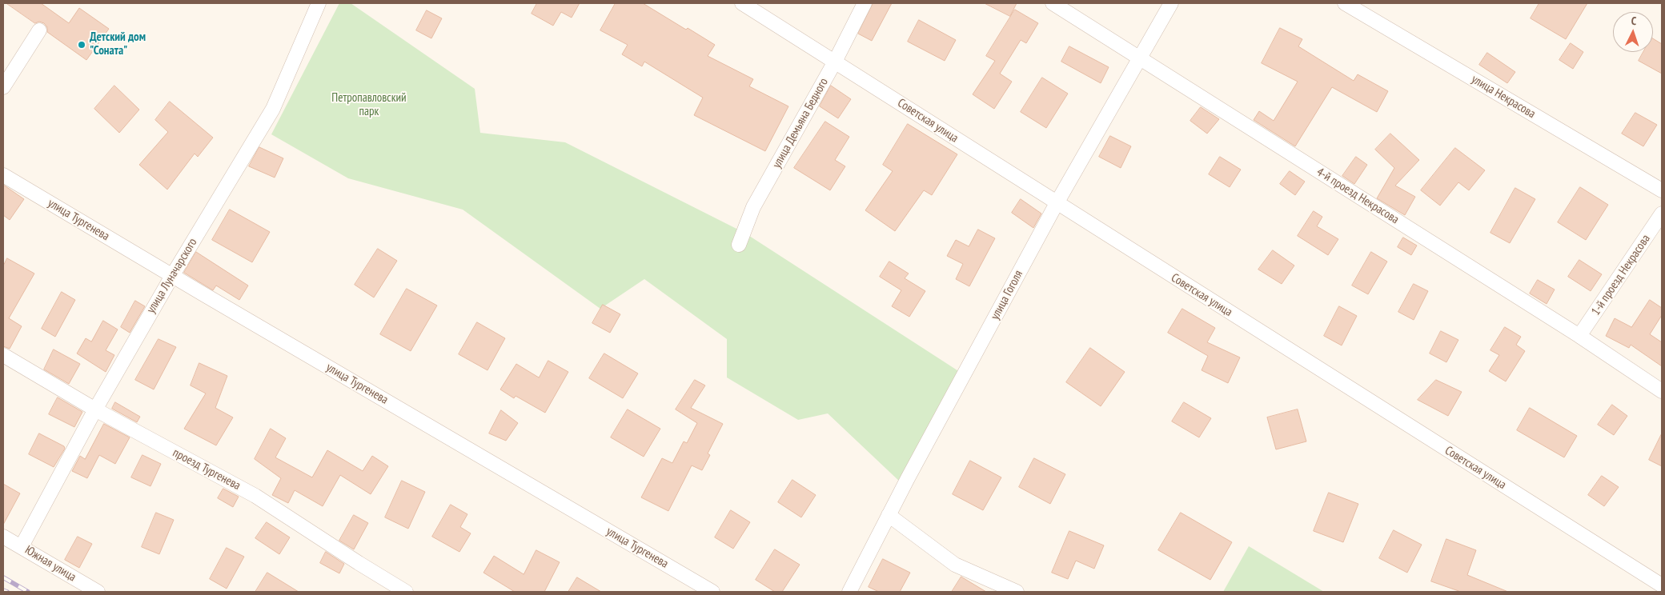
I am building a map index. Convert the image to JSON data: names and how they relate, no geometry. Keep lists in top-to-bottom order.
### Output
{
  "streets": {
    "street": [
      "улица Некрасова",
      "Советская улица",
      "улица Демьяна Бедного",
      "4-й проезд Некрасова",
      "улица Тургенева",
      "1-й проезд Некрасова",
      "улица Луначарского",
      "улица Гоголя",
      "проезд Тургенева",
      "Южная улица"
    ]
  },
  "crossings": [
    ["Советская улица", "улица Демьяна Бедного"],
    ["Советская улица", "улица Гоголя"],
    ["4-й проезд Некрасова", "1-й проезд Некрасова"],
    ["4-й проезд Некрасова", "улица Гоголя"],
    ["улица Тургенева", "улица Луначарского"],
    ["улица Луначарского", "проезд Тургенева"],
    ["улица Луначарского", "Южная улица"]
  ],
  "parks": ["Петропавловский парк"],
  "places": ["Детский дом \"Соната\""],
  "north": "top"
}
